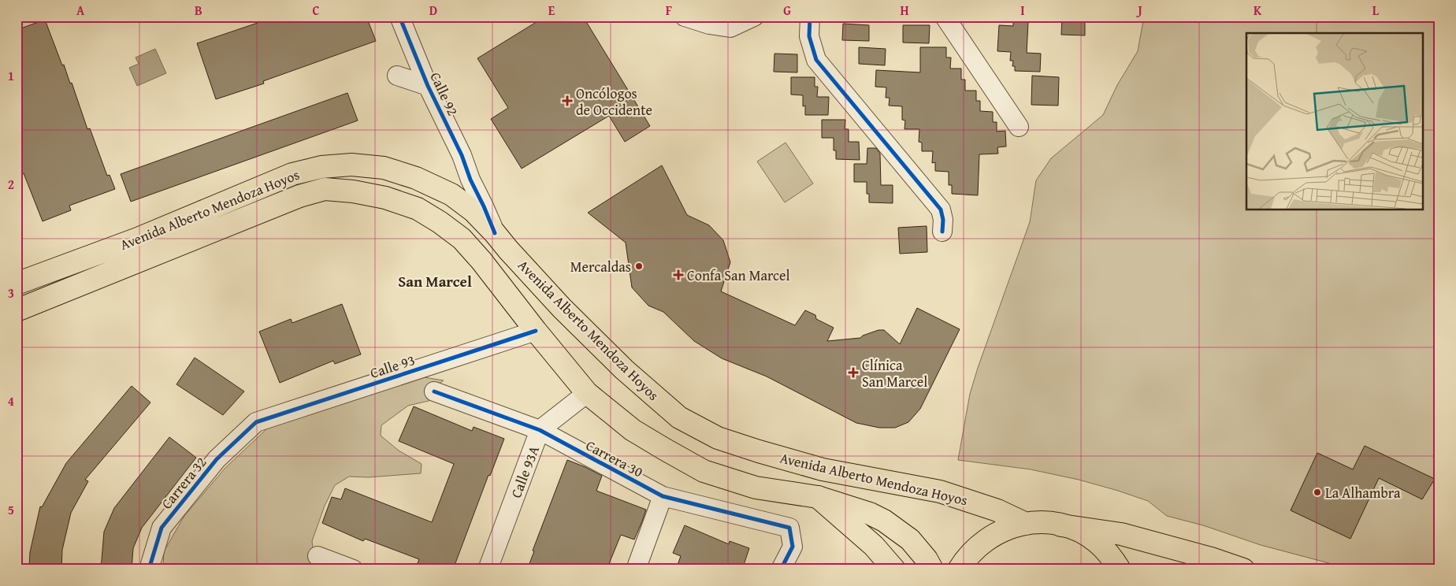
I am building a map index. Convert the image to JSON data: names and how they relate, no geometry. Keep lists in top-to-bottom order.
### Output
{
  "streets": {
    "main road": ["Avenida Alberto Mendoza Hoyos"],
    "street": [
      "Calle 92",
      "Calle 93",
      "Carrera 30",
      "Calle 93A",
      "Carrera 32"
    ]
  },
  "crossings": [
    ["Calle 92", "Avenida Alberto Mendoza Hoyos"],
    ["Avenida Alberto Mendoza Hoyos", "Calle 93"],
    ["Avenida Alberto Mendoza Hoyos", "Calle 93A"],
    ["Calle 93", "Carrera 32"],
    ["Carrera 30", "Calle 93A"]
  ],
  "districts": ["San Marcel"],
  "places": {
    "health": ["Oncólogos de Occidente", "Confa San Marcel", "Clínica San Marcel"],
    "other": ["Mercaldas", "La Alhambra"]
  },
  "grid": {
    "columns": [
      "A",
      "B",
      "C",
      "D",
      "E",
      "F",
      "G",
      "H",
      "I",
      "J",
      "K",
      "L"
    ],
    "rows": [
      "1",
      "2",
      "3",
      "4",
      "5"
    ]
  }
}
